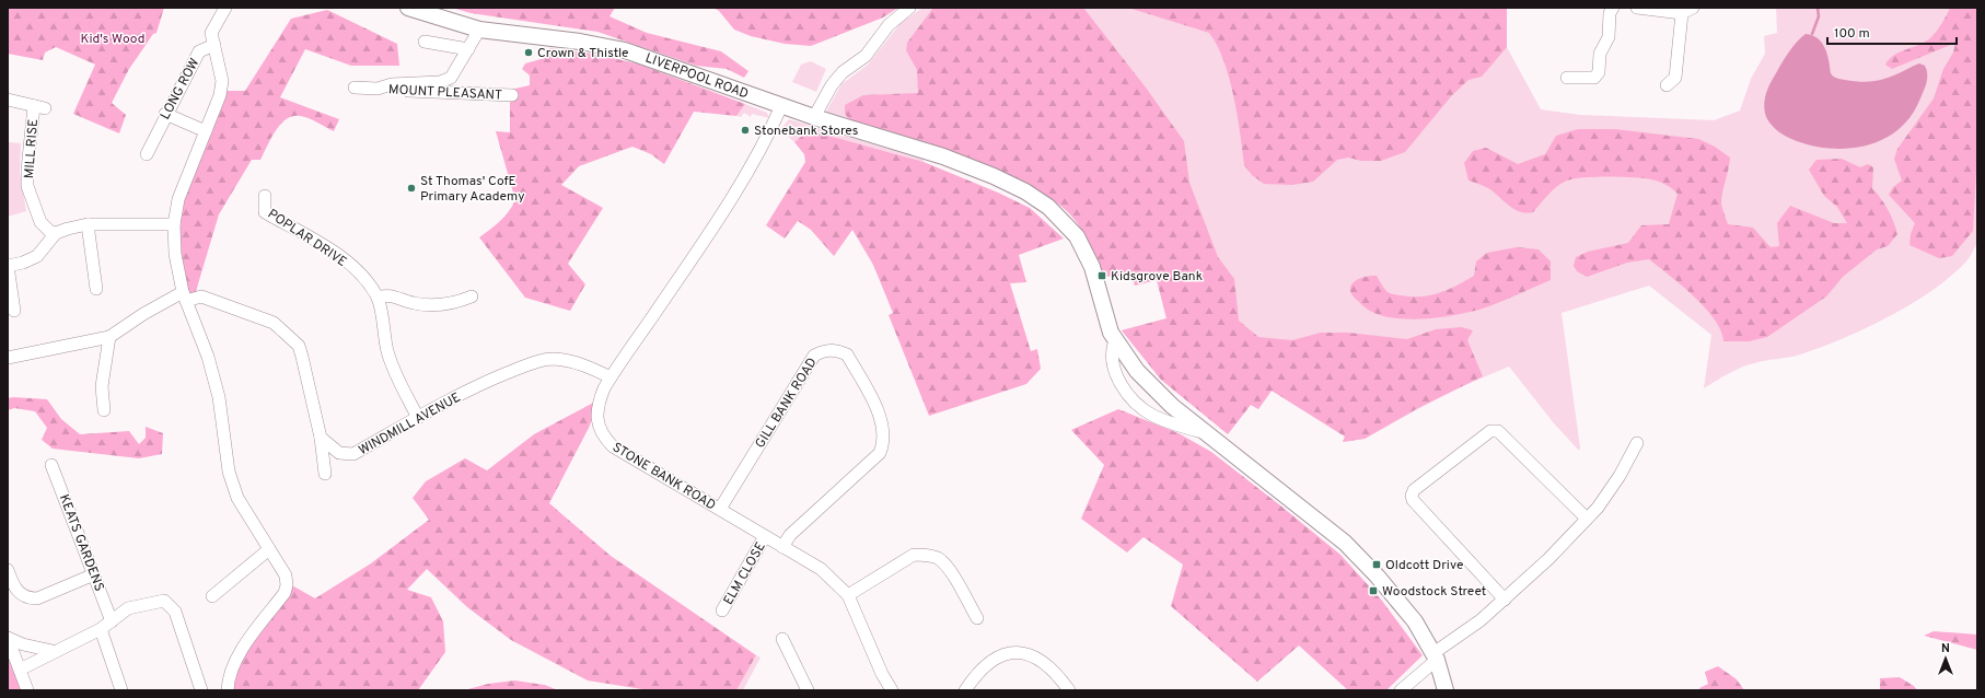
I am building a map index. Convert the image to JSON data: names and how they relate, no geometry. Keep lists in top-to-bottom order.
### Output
{
  "streets": {
    "main road": ["LIVERPOOL ROAD"],
    "street": [
      "LONG ROW",
      "MOUNT PLEASANT",
      "MILL RISE",
      "POPLAR DRIVE",
      "GILL BANK ROAD",
      "WINDMILL AVENUE",
      "STONE BANK ROAD",
      "KEATS GARDENS",
      "ELM CLOSE"
    ]
  },
  "crossings": [
    ["LIVERPOOL ROAD", "MOUNT PLEASANT"],
    ["LIVERPOOL ROAD", "STONE BANK ROAD"],
    ["POPLAR DRIVE", "WINDMILL AVENUE"],
    ["GILL BANK ROAD", "STONE BANK ROAD"],
    ["WINDMILL AVENUE", "STONE BANK ROAD"],
    ["STONE BANK ROAD", "ELM CLOSE"]
  ],
  "parks": ["Kid's Wood"],
  "places": {
    "other": ["Crown & Thistle", "Stonebank Stores", "St Thomas' CofE Primary Academy"],
    "transit": ["Kidsgrove Bank", "Oldcott Drive", "Woodstock Street"]
  },
  "scale_bar": "100 m",
  "north": "top"
}
